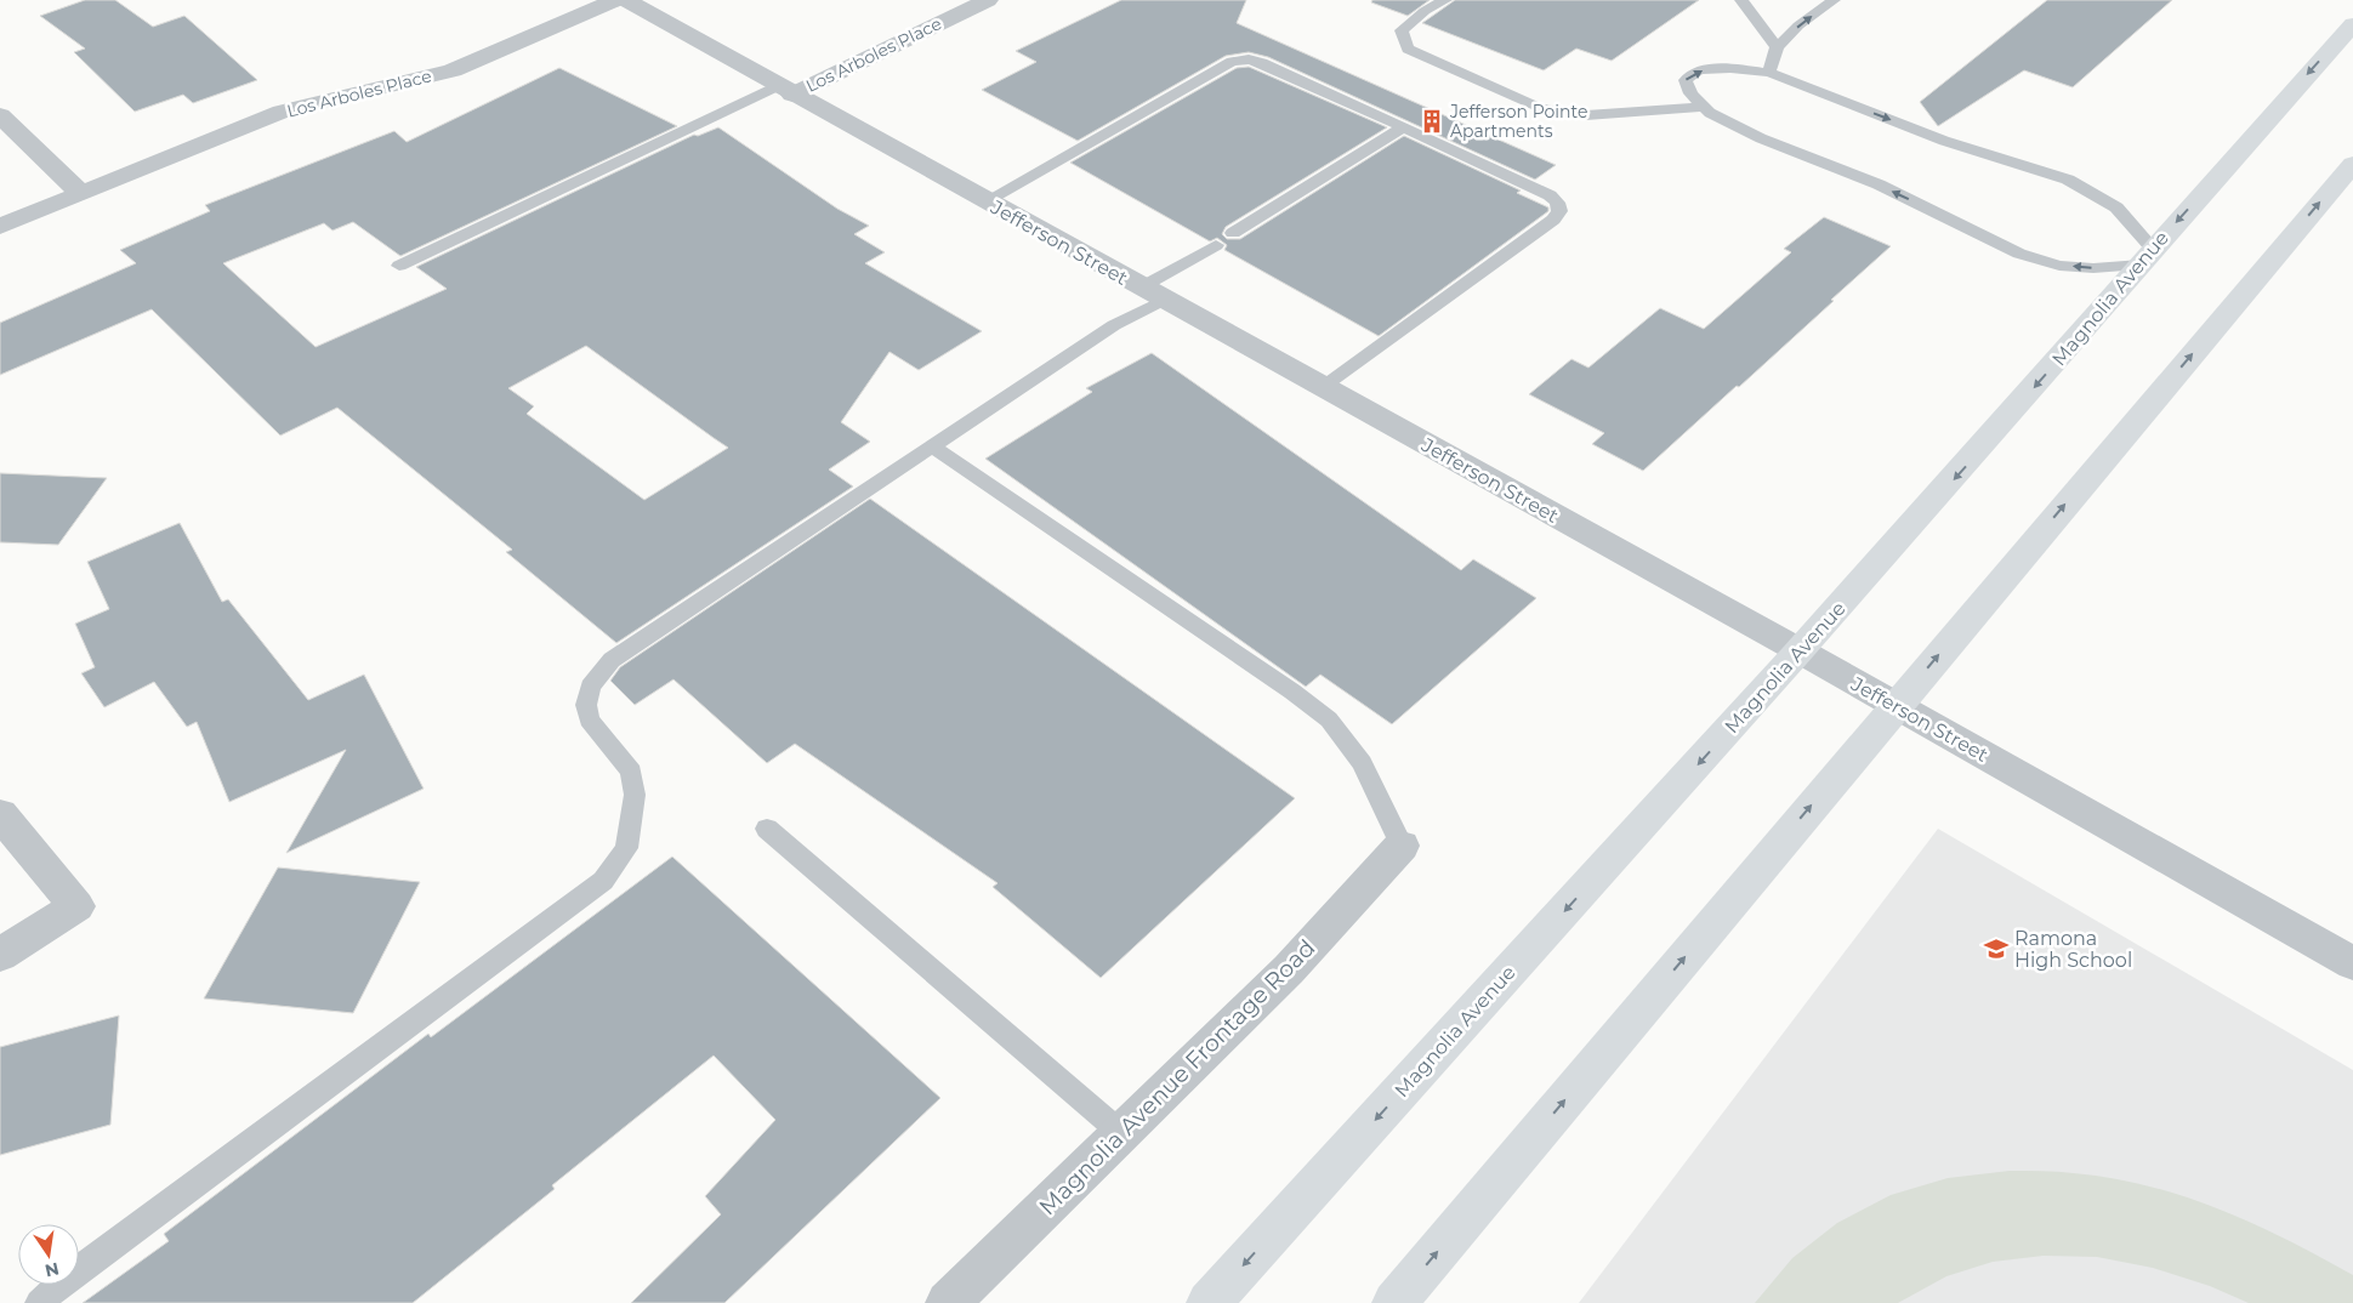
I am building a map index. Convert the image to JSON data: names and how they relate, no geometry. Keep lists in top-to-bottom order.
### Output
{
  "streets": {
    "main road": ["Magnolia Avenue"],
    "street": ["Los Arboles Place", "Jefferson Street", "Magnolia Avenue Frontage Road"]
  },
  "crossings": [
    ["Los Arboles Place", "Jefferson Street"],
    ["Jefferson Street", "Magnolia Avenue"]
  ],
  "places": {
    "building": ["Jefferson Pointe Apartments"],
    "school or university": ["Ramona High School"]
  },
  "north": "bottom"
}
